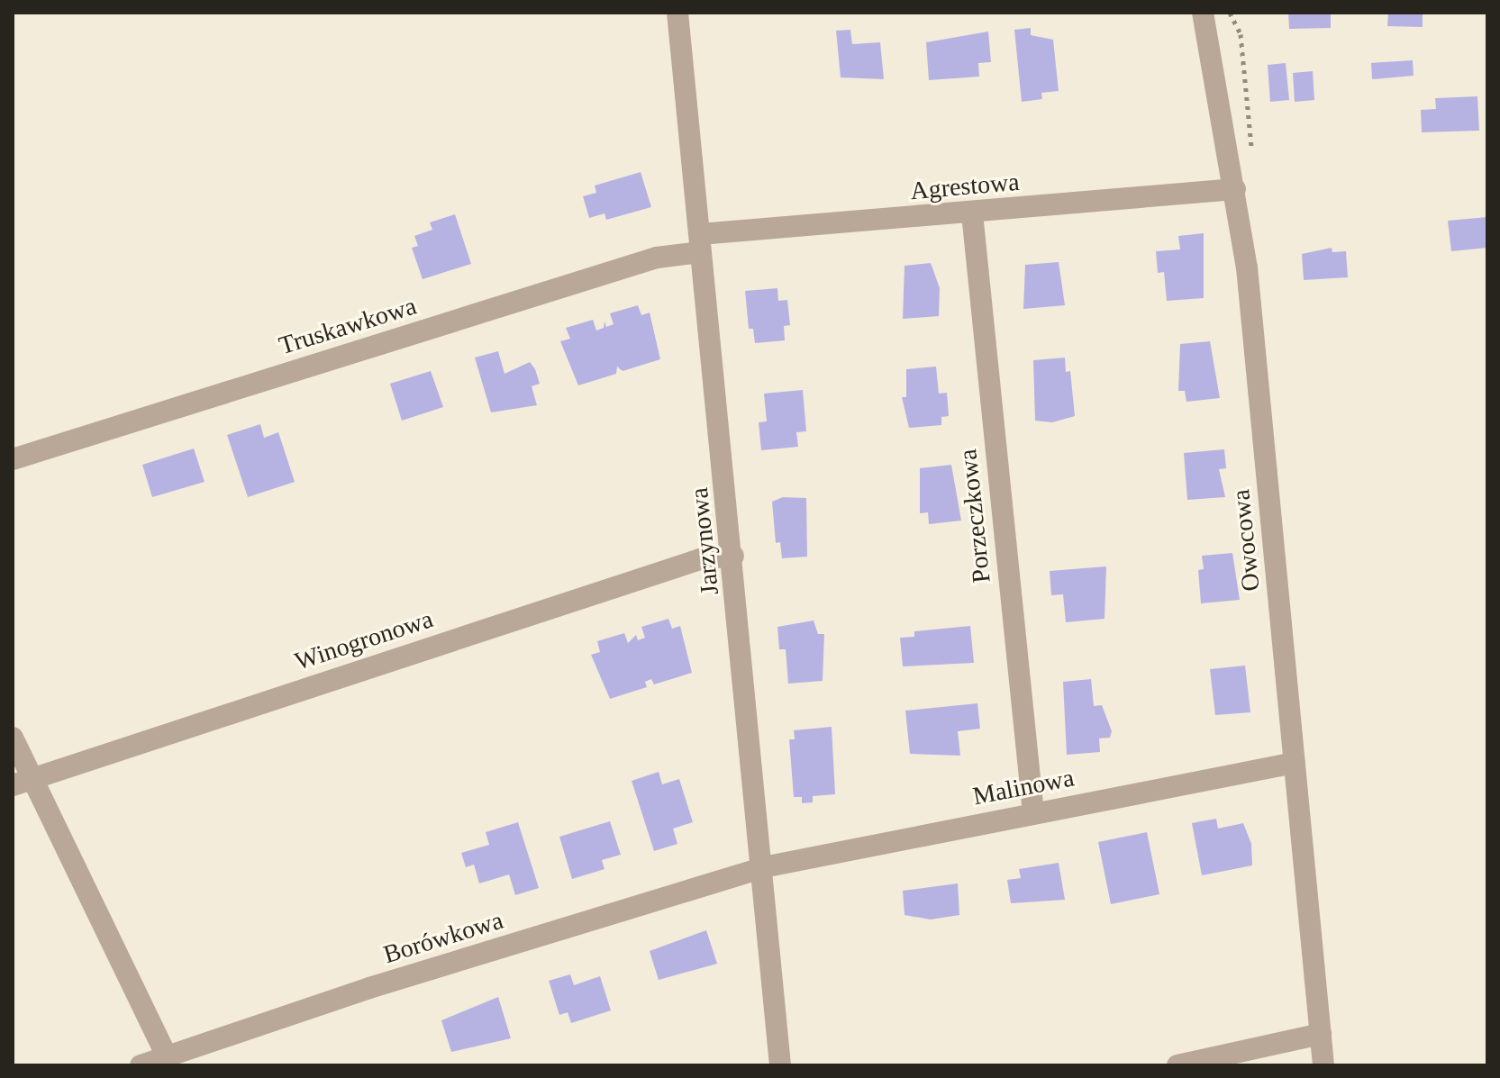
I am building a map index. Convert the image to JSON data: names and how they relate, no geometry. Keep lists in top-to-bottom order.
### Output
{
  "streets": {
    "street": [
      "Agrestowa",
      "Truskawkowa",
      "Porzeczkowa",
      "Owocowa",
      "Jarzynowa",
      "Winogronowa",
      "Malinowa",
      "Borówkowa"
    ]
  },
  "crossings": [
    ["Agrestowa", "Truskawkowa"],
    ["Agrestowa", "Porzeczkowa"],
    ["Agrestowa", "Owocowa"],
    ["Agrestowa", "Jarzynowa"],
    ["Truskawkowa", "Jarzynowa"],
    ["Porzeczkowa", "Malinowa"],
    ["Owocowa", "Malinowa"],
    ["Jarzynowa", "Winogronowa"],
    ["Jarzynowa", "Malinowa"],
    ["Jarzynowa", "Borówkowa"],
    ["Malinowa", "Borówkowa"]
  ]
}
